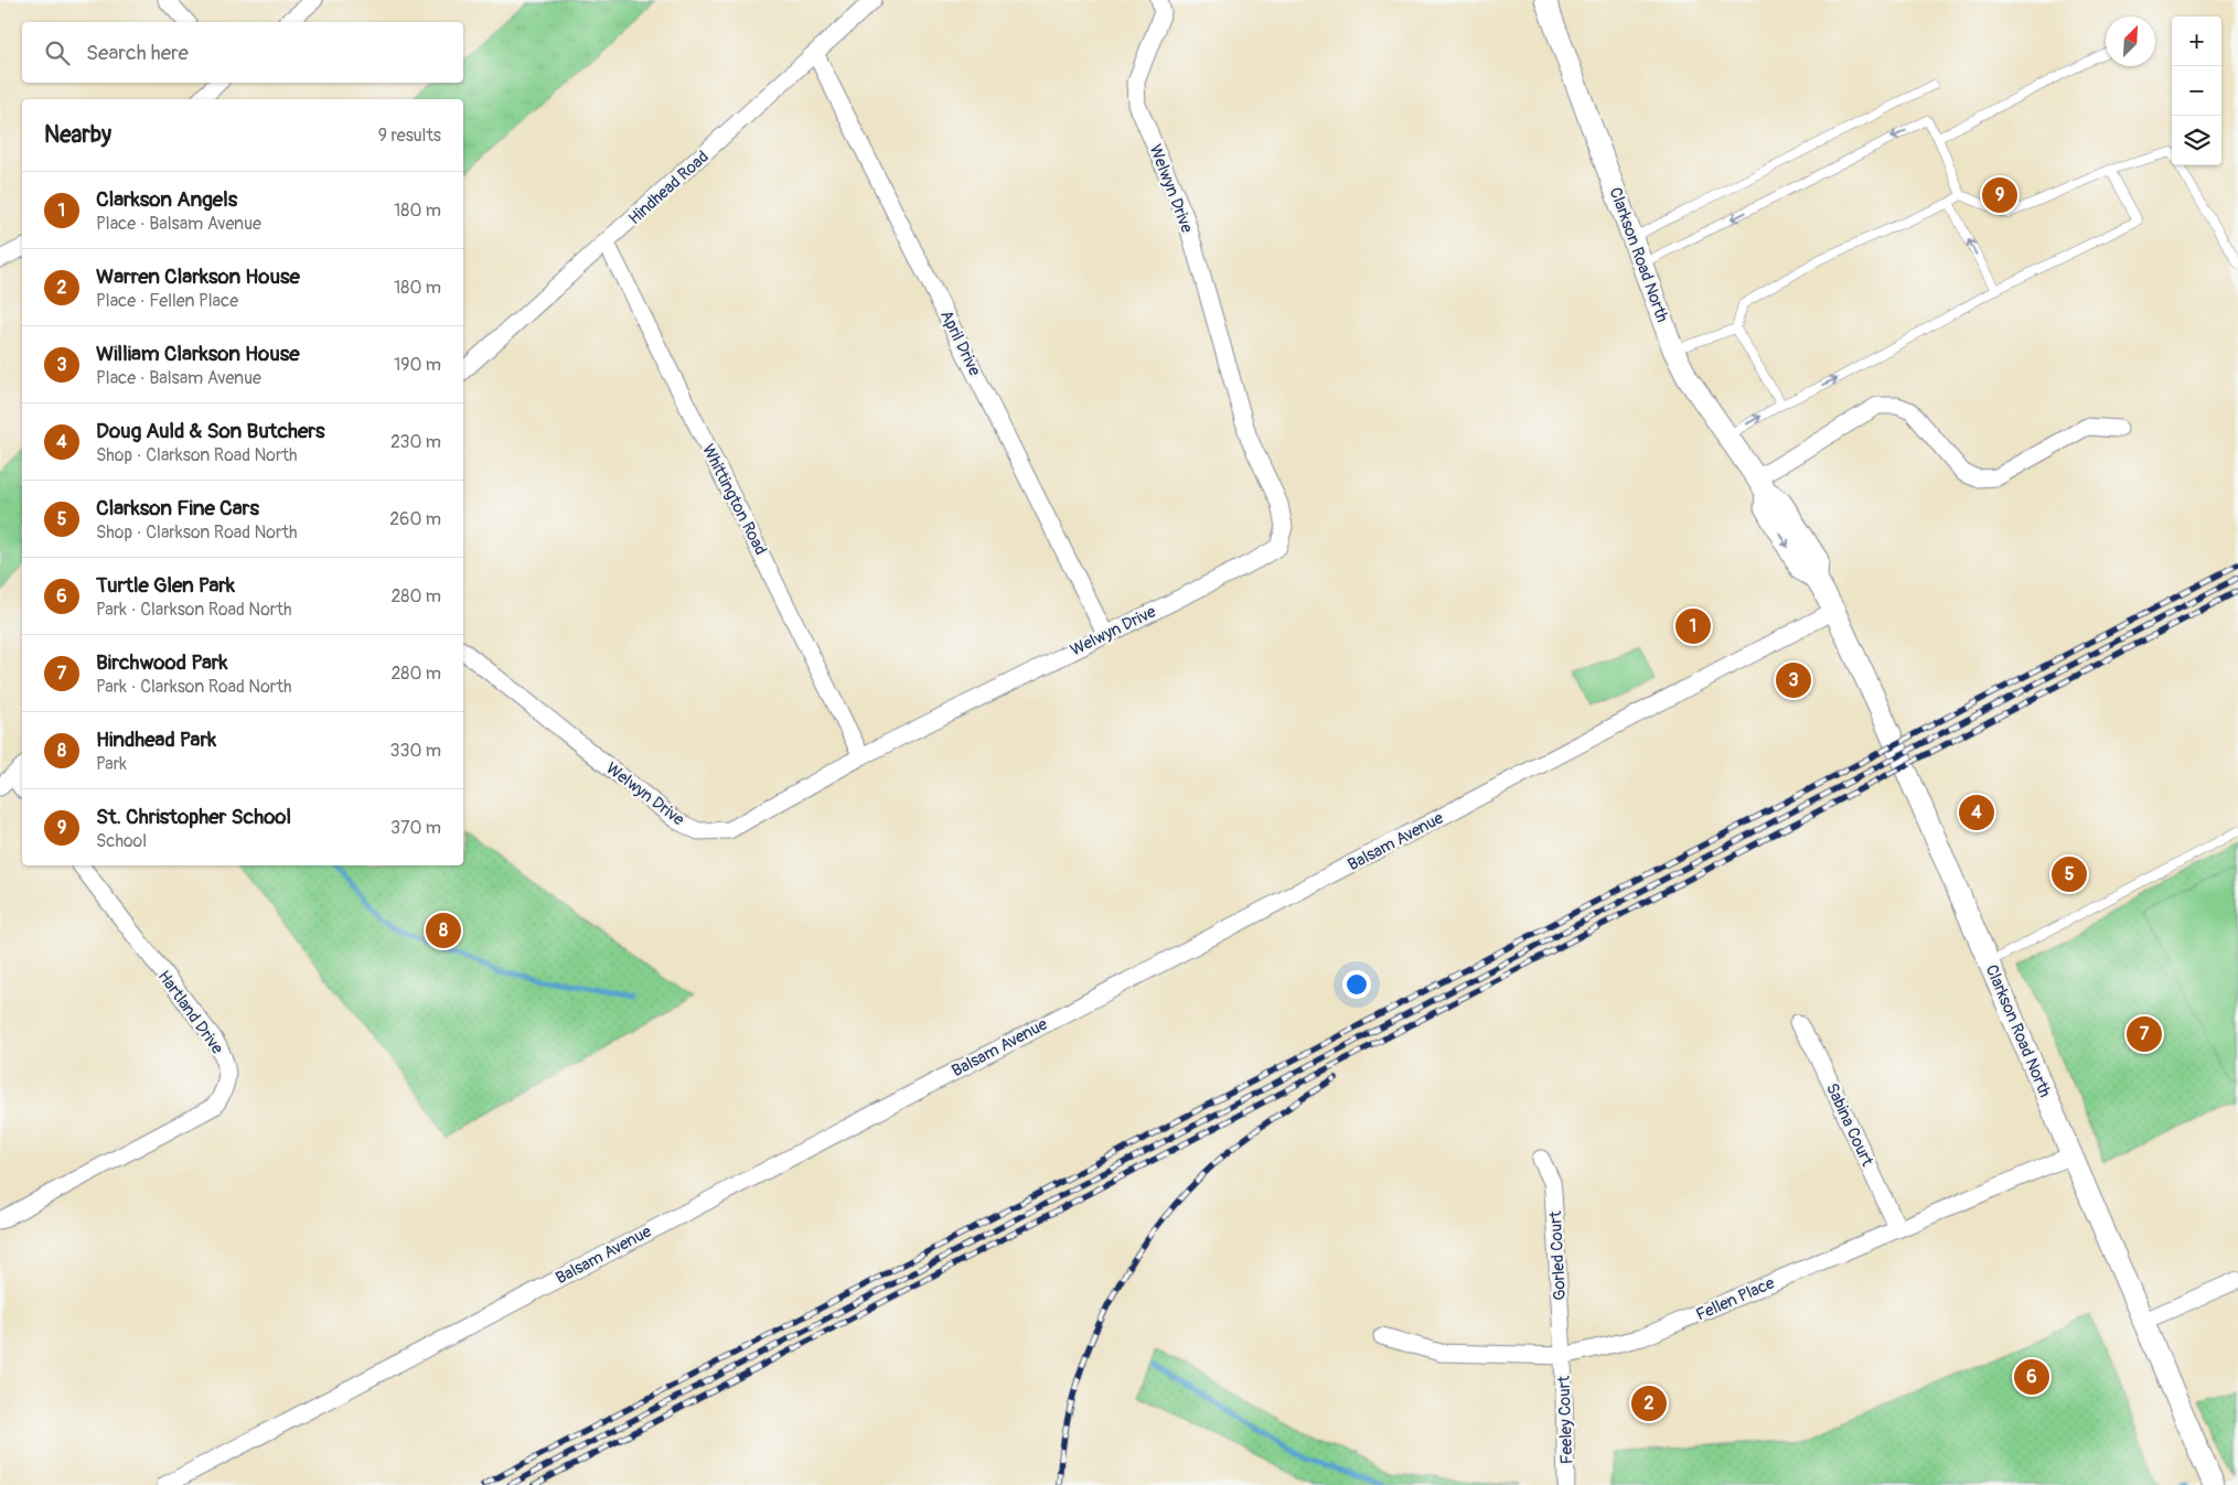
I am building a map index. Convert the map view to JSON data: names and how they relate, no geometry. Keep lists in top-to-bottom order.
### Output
{
  "streets": {
    "street": [
      "Hindhead Road",
      "Welwyn Drive",
      "Clarkson Road North",
      "April Drive",
      "Whittington Road",
      "Balsam Avenue",
      "Hartland Drive",
      "Sabina Court",
      "Gorled Court",
      "Fellen Place",
      "Feeley Court"
    ]
  },
  "crossings": [
    ["Hindhead Road", "April Drive"],
    ["Hindhead Road", "Whittington Road"],
    ["Welwyn Drive", "April Drive"],
    ["Welwyn Drive", "Whittington Road"],
    ["Clarkson Road North", "Balsam Avenue"],
    ["Clarkson Road North", "Fellen Place"],
    ["Sabina Court", "Fellen Place"],
    ["Gorled Court", "Fellen Place"],
    ["Gorled Court", "Feeley Court"],
    ["Fellen Place", "Feeley Court"]
  ],
  "north": "top right",
  "page": {
    "map_buttons": ["+", "−"],
    "search": "Search here",
    "heading": ["Nearby", "9 results"],
    "list": [
      {
        "mark": "1",
        "name": "Clarkson Angels",
        "note": "Place · Balsam Avenue",
        "value": "180 m"
      },
      {
        "mark": "2",
        "name": "Warren Clarkson House",
        "note": "Place · Fellen Place",
        "value": "180 m"
      },
      {
        "mark": "3",
        "name": "William Clarkson House",
        "note": "Place · Balsam Avenue",
        "value": "190 m"
      },
      {
        "mark": "4",
        "name": "Doug Auld & Son Butchers",
        "note": "Shop · Clarkson Road North",
        "value": "230 m"
      },
      {
        "mark": "5",
        "name": "Clarkson Fine Cars",
        "note": "Shop · Clarkson Road North",
        "value": "260 m"
      },
      {
        "mark": "6",
        "name": "Turtle Glen Park",
        "note": "Park · Clarkson Road North",
        "value": "280 m"
      },
      {
        "mark": "7",
        "name": "Birchwood Park",
        "note": "Park · Clarkson Road North",
        "value": "280 m"
      },
      {
        "mark": "8",
        "name": "Hindhead Park",
        "note": "Park",
        "value": "330 m"
      },
      {
        "mark": "9",
        "name": "St. Christopher School",
        "note": "School",
        "value": "370 m"
      }
    ],
    "pins": [
      "9",
      "1",
      "3",
      "4",
      "5",
      "8",
      "7",
      "6",
      "2"
    ]
  }
}
